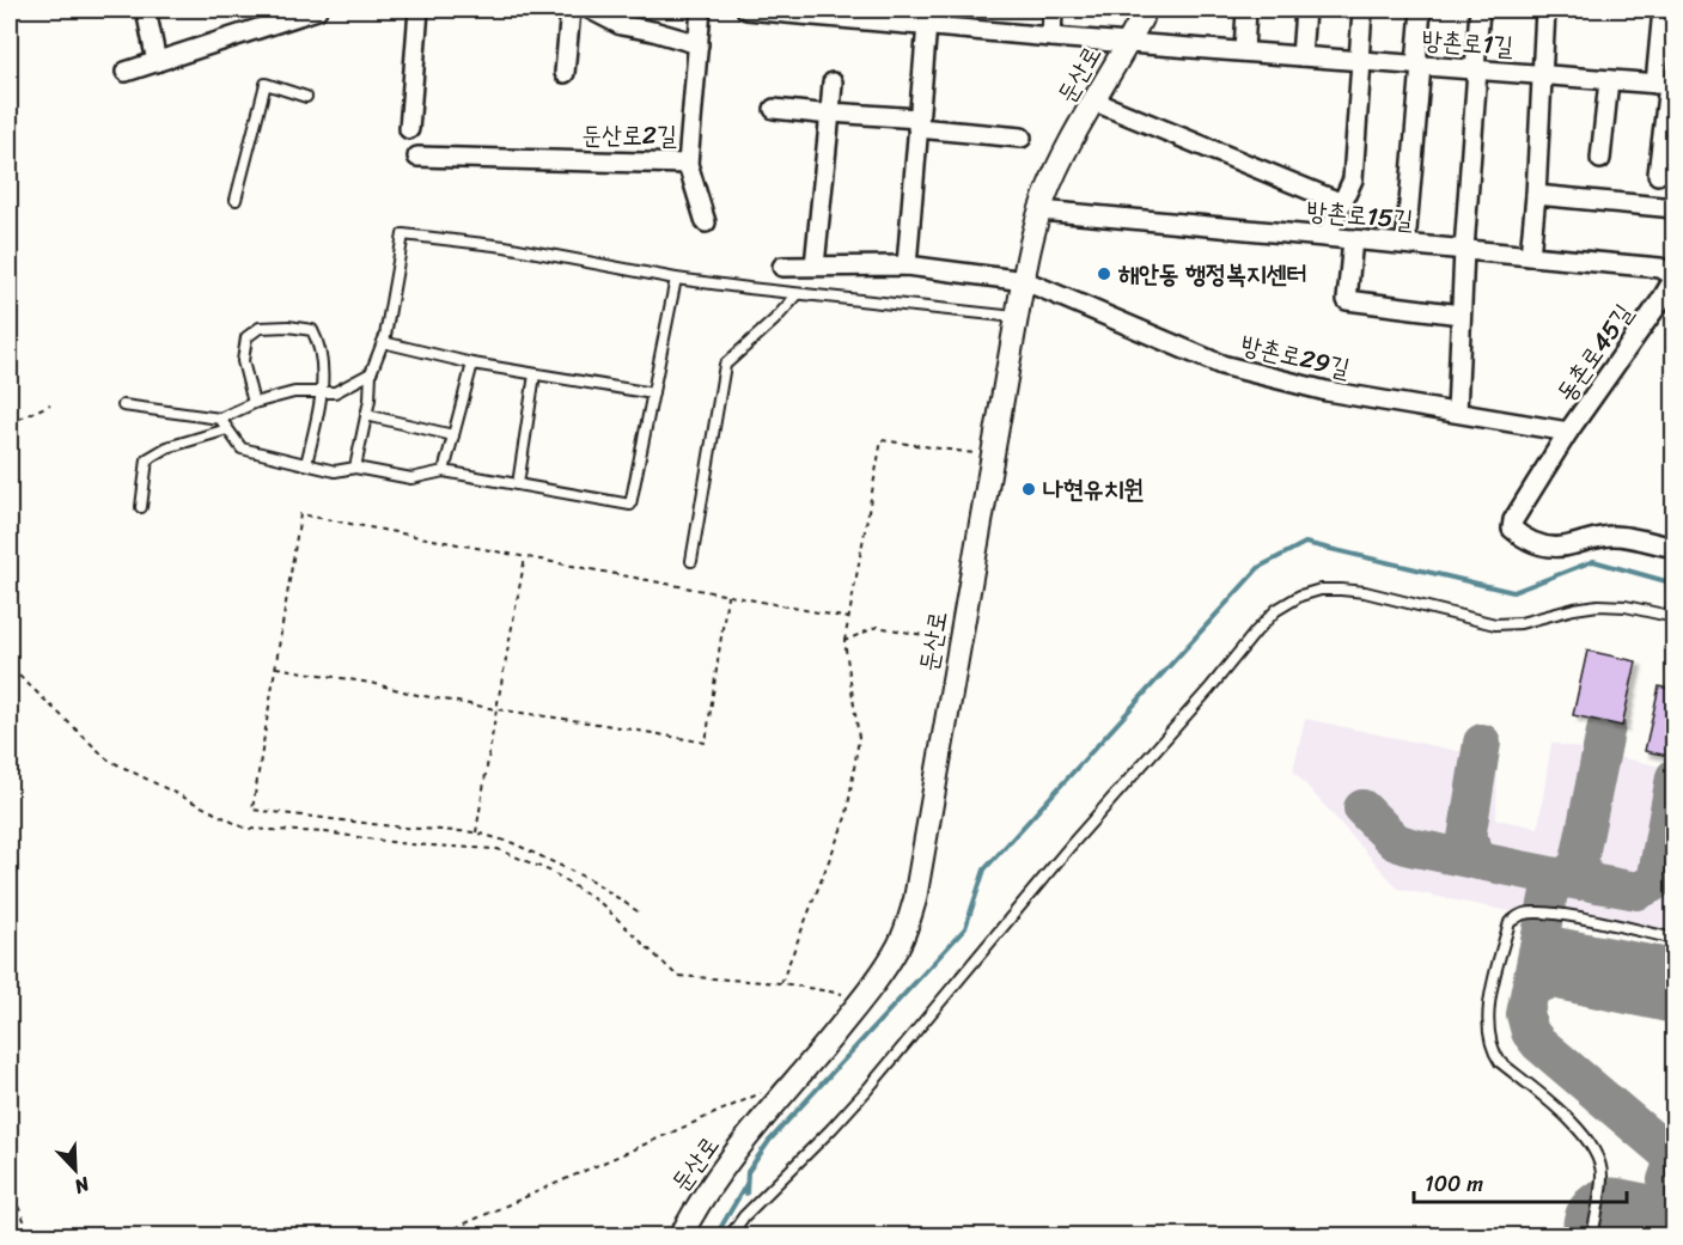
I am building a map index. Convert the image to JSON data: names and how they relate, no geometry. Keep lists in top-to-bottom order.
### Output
{
  "streets": {
    "street": [
      "방촌로1길",
      "둔산로",
      "둔산로2길",
      "방촌로15길",
      "동촌로45길",
      "방촌로29길"
    ]
  },
  "crossings": [
    ["방촌로1길", "둔산로"],
    ["둔산로", "방촌로15길"],
    ["둔산로", "방촌로29길"],
    ["방촌로15길", "동촌로45길"],
    ["동촌로45길", "방촌로29길"]
  ],
  "places": ["해안동 행정복지센터", "나현유치원"],
  "scale_bar": "100 m",
  "north": "bottom right"
}
